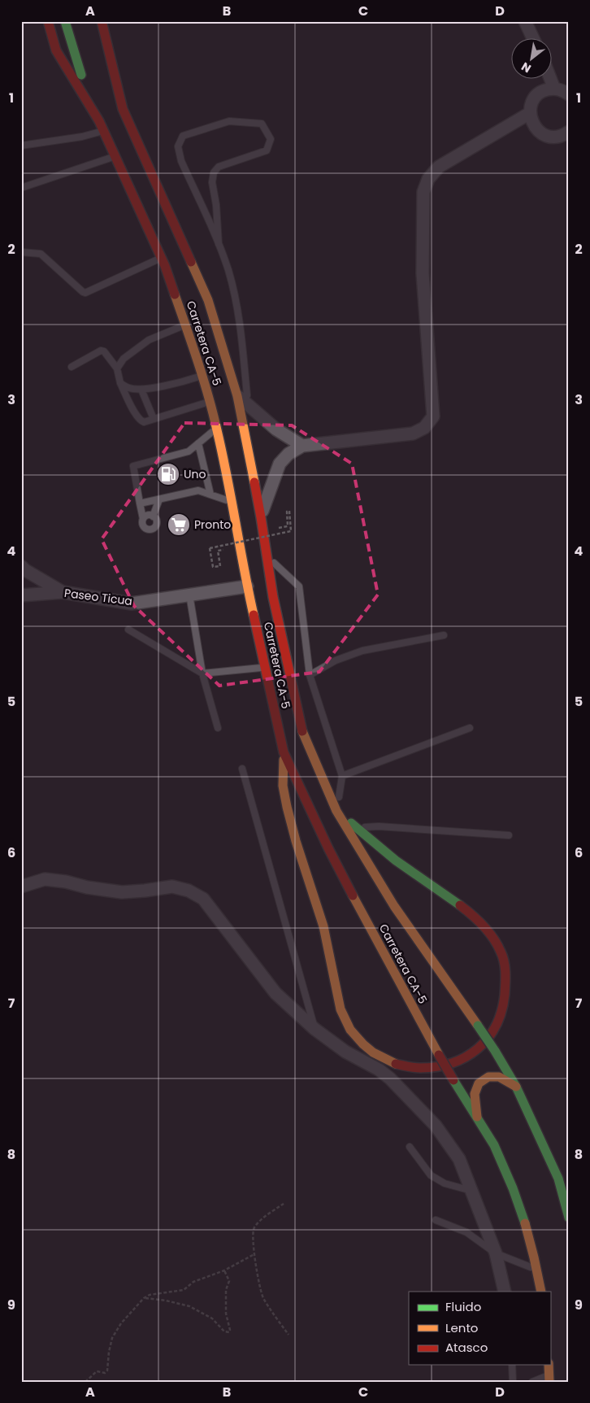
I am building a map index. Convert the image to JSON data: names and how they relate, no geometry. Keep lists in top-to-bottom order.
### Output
{
  "streets": {
    "highway": ["Carretera CA-5"],
    "street": ["Paseo Ticua"]
  },
  "crossings": [
    ["Carretera CA-5", "Paseo Ticua"]
  ],
  "places": {
    "fuel station": ["Uno"],
    "supermarket": ["Pronto"]
  },
  "legend": ["Fluido", "Lento", "Atasco"],
  "north": "bottom left",
  "grid": {
    "columns": [
      "A",
      "B",
      "C",
      "D"
    ],
    "rows": [
      "1",
      "2",
      "3",
      "4",
      "5",
      "6",
      "7",
      "8",
      "9"
    ]
  }
}
